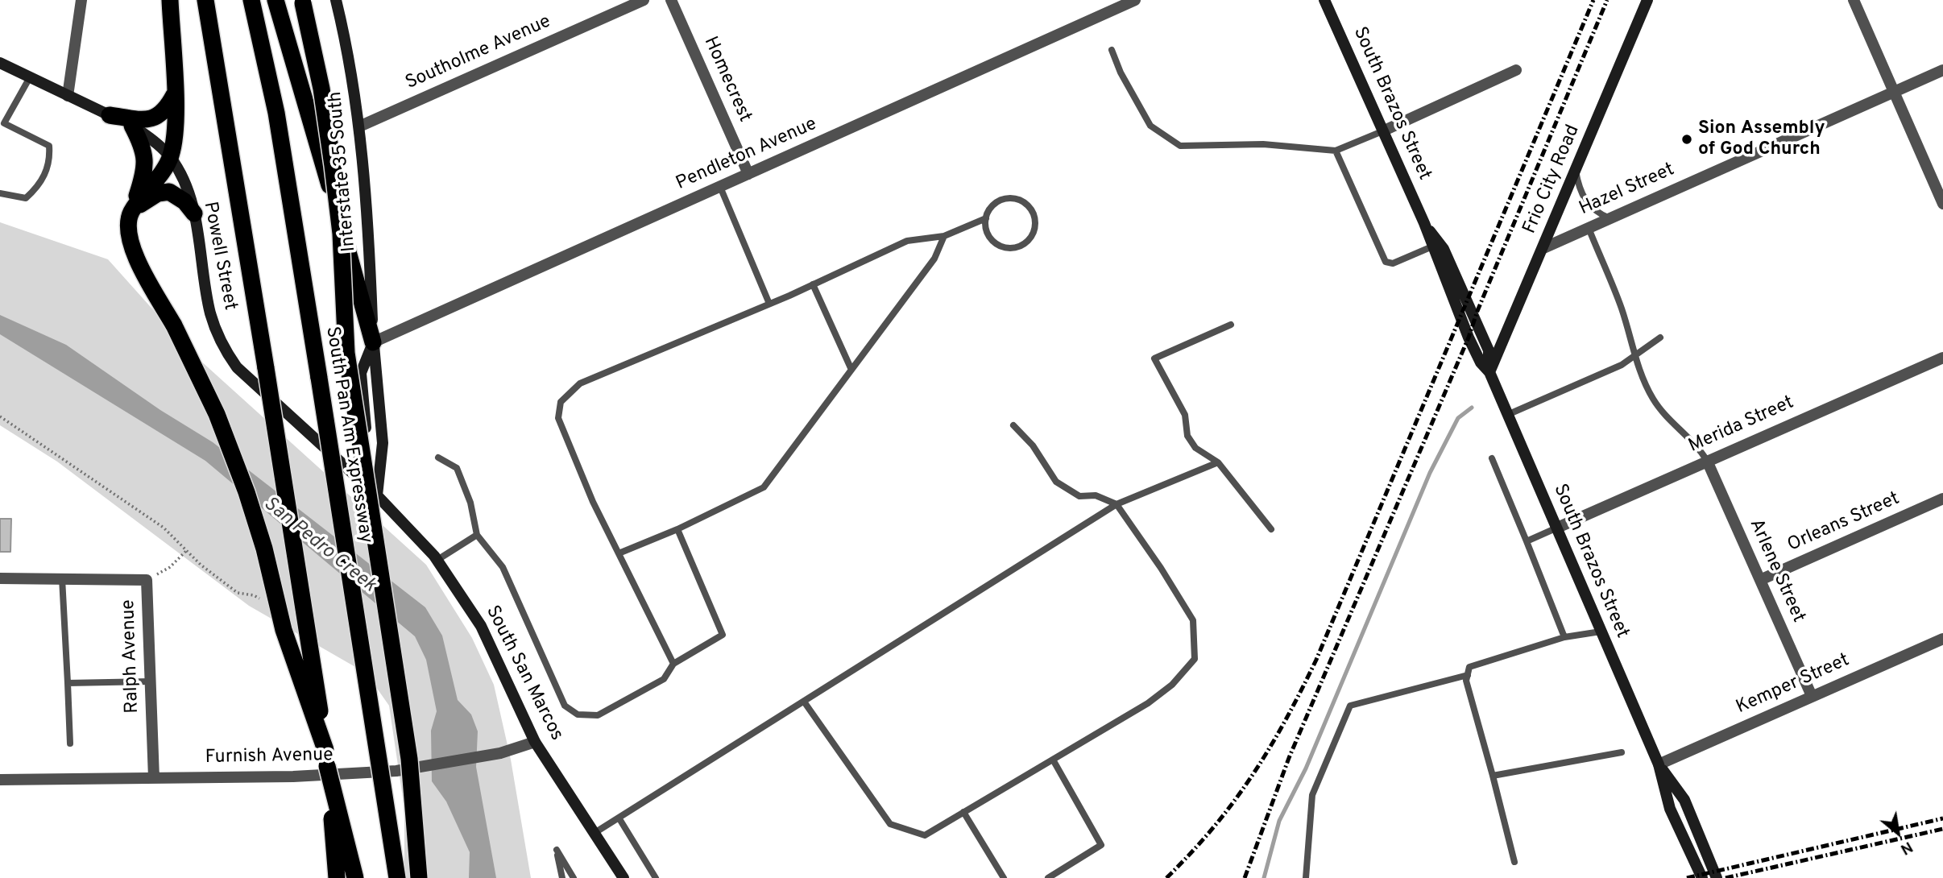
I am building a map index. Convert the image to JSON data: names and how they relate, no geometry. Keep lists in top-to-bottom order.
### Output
{
  "streets": {
    "highway": ["South Pan Am Expressway"],
    "street": [
      "Southolme Avenue",
      "Homecrest",
      "South Brazos Street",
      "Pendleton Avenue",
      "Interstate 35 South",
      "Frio City Road",
      "Hazel Street",
      "Powell Street",
      "Merida Street",
      "Orleans Street",
      "Arlene Street",
      "Ralph Avenue",
      "South San Marcos",
      "Kemper Street",
      "Furnish Avenue"
    ]
  },
  "crossings": [
    ["Southolme Avenue", "Interstate 35 South"],
    ["Homecrest", "Pendleton Avenue"],
    ["South Brazos Street", "Frio City Road"],
    ["South Brazos Street", "Merida Street"],
    ["South Brazos Street", "Kemper Street"],
    ["Pendleton Avenue", "Interstate 35 South"],
    ["Interstate 35 South", "Powell Street"],
    ["Interstate 35 South", "South San Marcos"],
    ["Frio City Road", "Hazel Street"],
    ["Powell Street", "South San Marcos"],
    ["Merida Street", "Arlene Street"],
    ["Orleans Street", "Arlene Street"],
    ["Arlene Street", "Kemper Street"],
    ["Ralph Avenue", "Furnish Avenue"],
    ["South San Marcos", "Furnish Avenue"]
  ],
  "water": ["San Pedro Creek"],
  "places": ["Sion Assembly of God Church"],
  "north": "bottom right"
}
